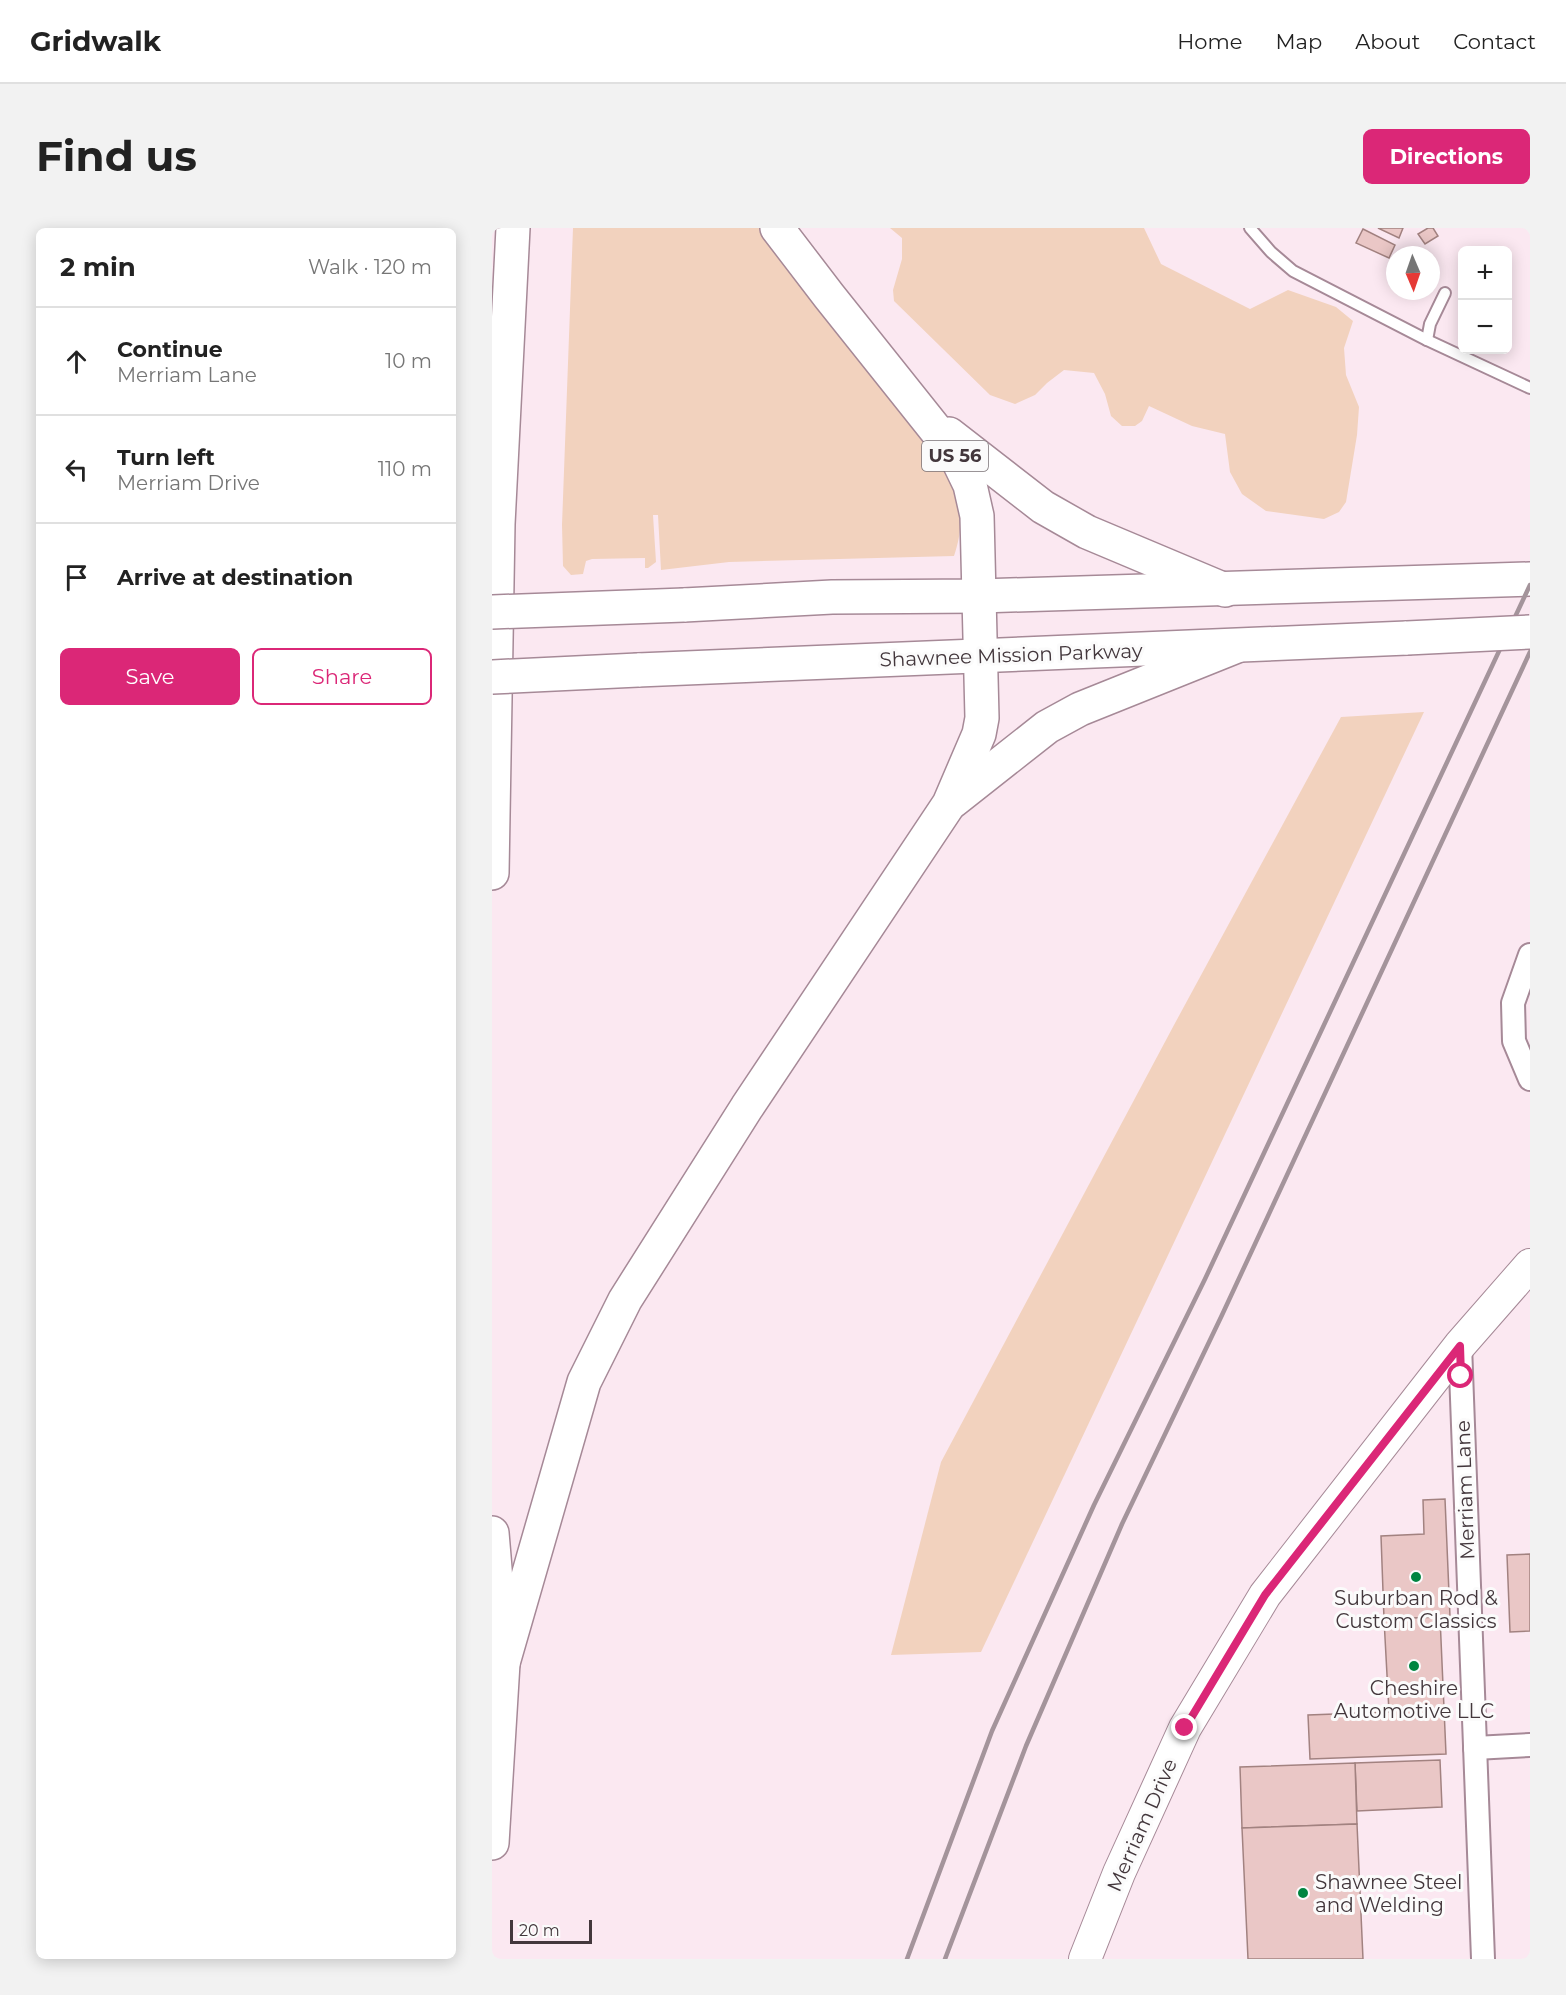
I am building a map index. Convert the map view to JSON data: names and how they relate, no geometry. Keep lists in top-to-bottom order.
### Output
{
  "streets": {
    "highway": ["US 56", "Shawnee Mission Parkway"],
    "main road": ["Merriam Drive"],
    "street": ["Merriam Lane"]
  },
  "crossings": [
    ["US 56", "Shawnee Mission Parkway"],
    ["Merriam Lane", "Merriam Drive"]
  ],
  "places": ["Suburban Rod & Custom Classics", "Cheshire Automotive LLC", "Shawnee Steel and Welding"],
  "scale_bar": "20 m",
  "north": "bottom",
  "page": {
    "header": "Gridwalk",
    "nav": [
      "Home",
      "Map",
      "About",
      "Contact"
    ],
    "buttons": [
      "Directions",
      ["Save", "Share"]
    ],
    "title": "Find us",
    "heading": ["2 min", "Walk · 120 m"],
    "map_buttons": ["+", "−"],
    "list": [
      ["Continue", "Merriam Lane", "10 m"],
      ["Turn left", "Merriam Drive", "110 m"],
      "Arrive at destination"
    ],
    "scale": "20 m"
  }
}
